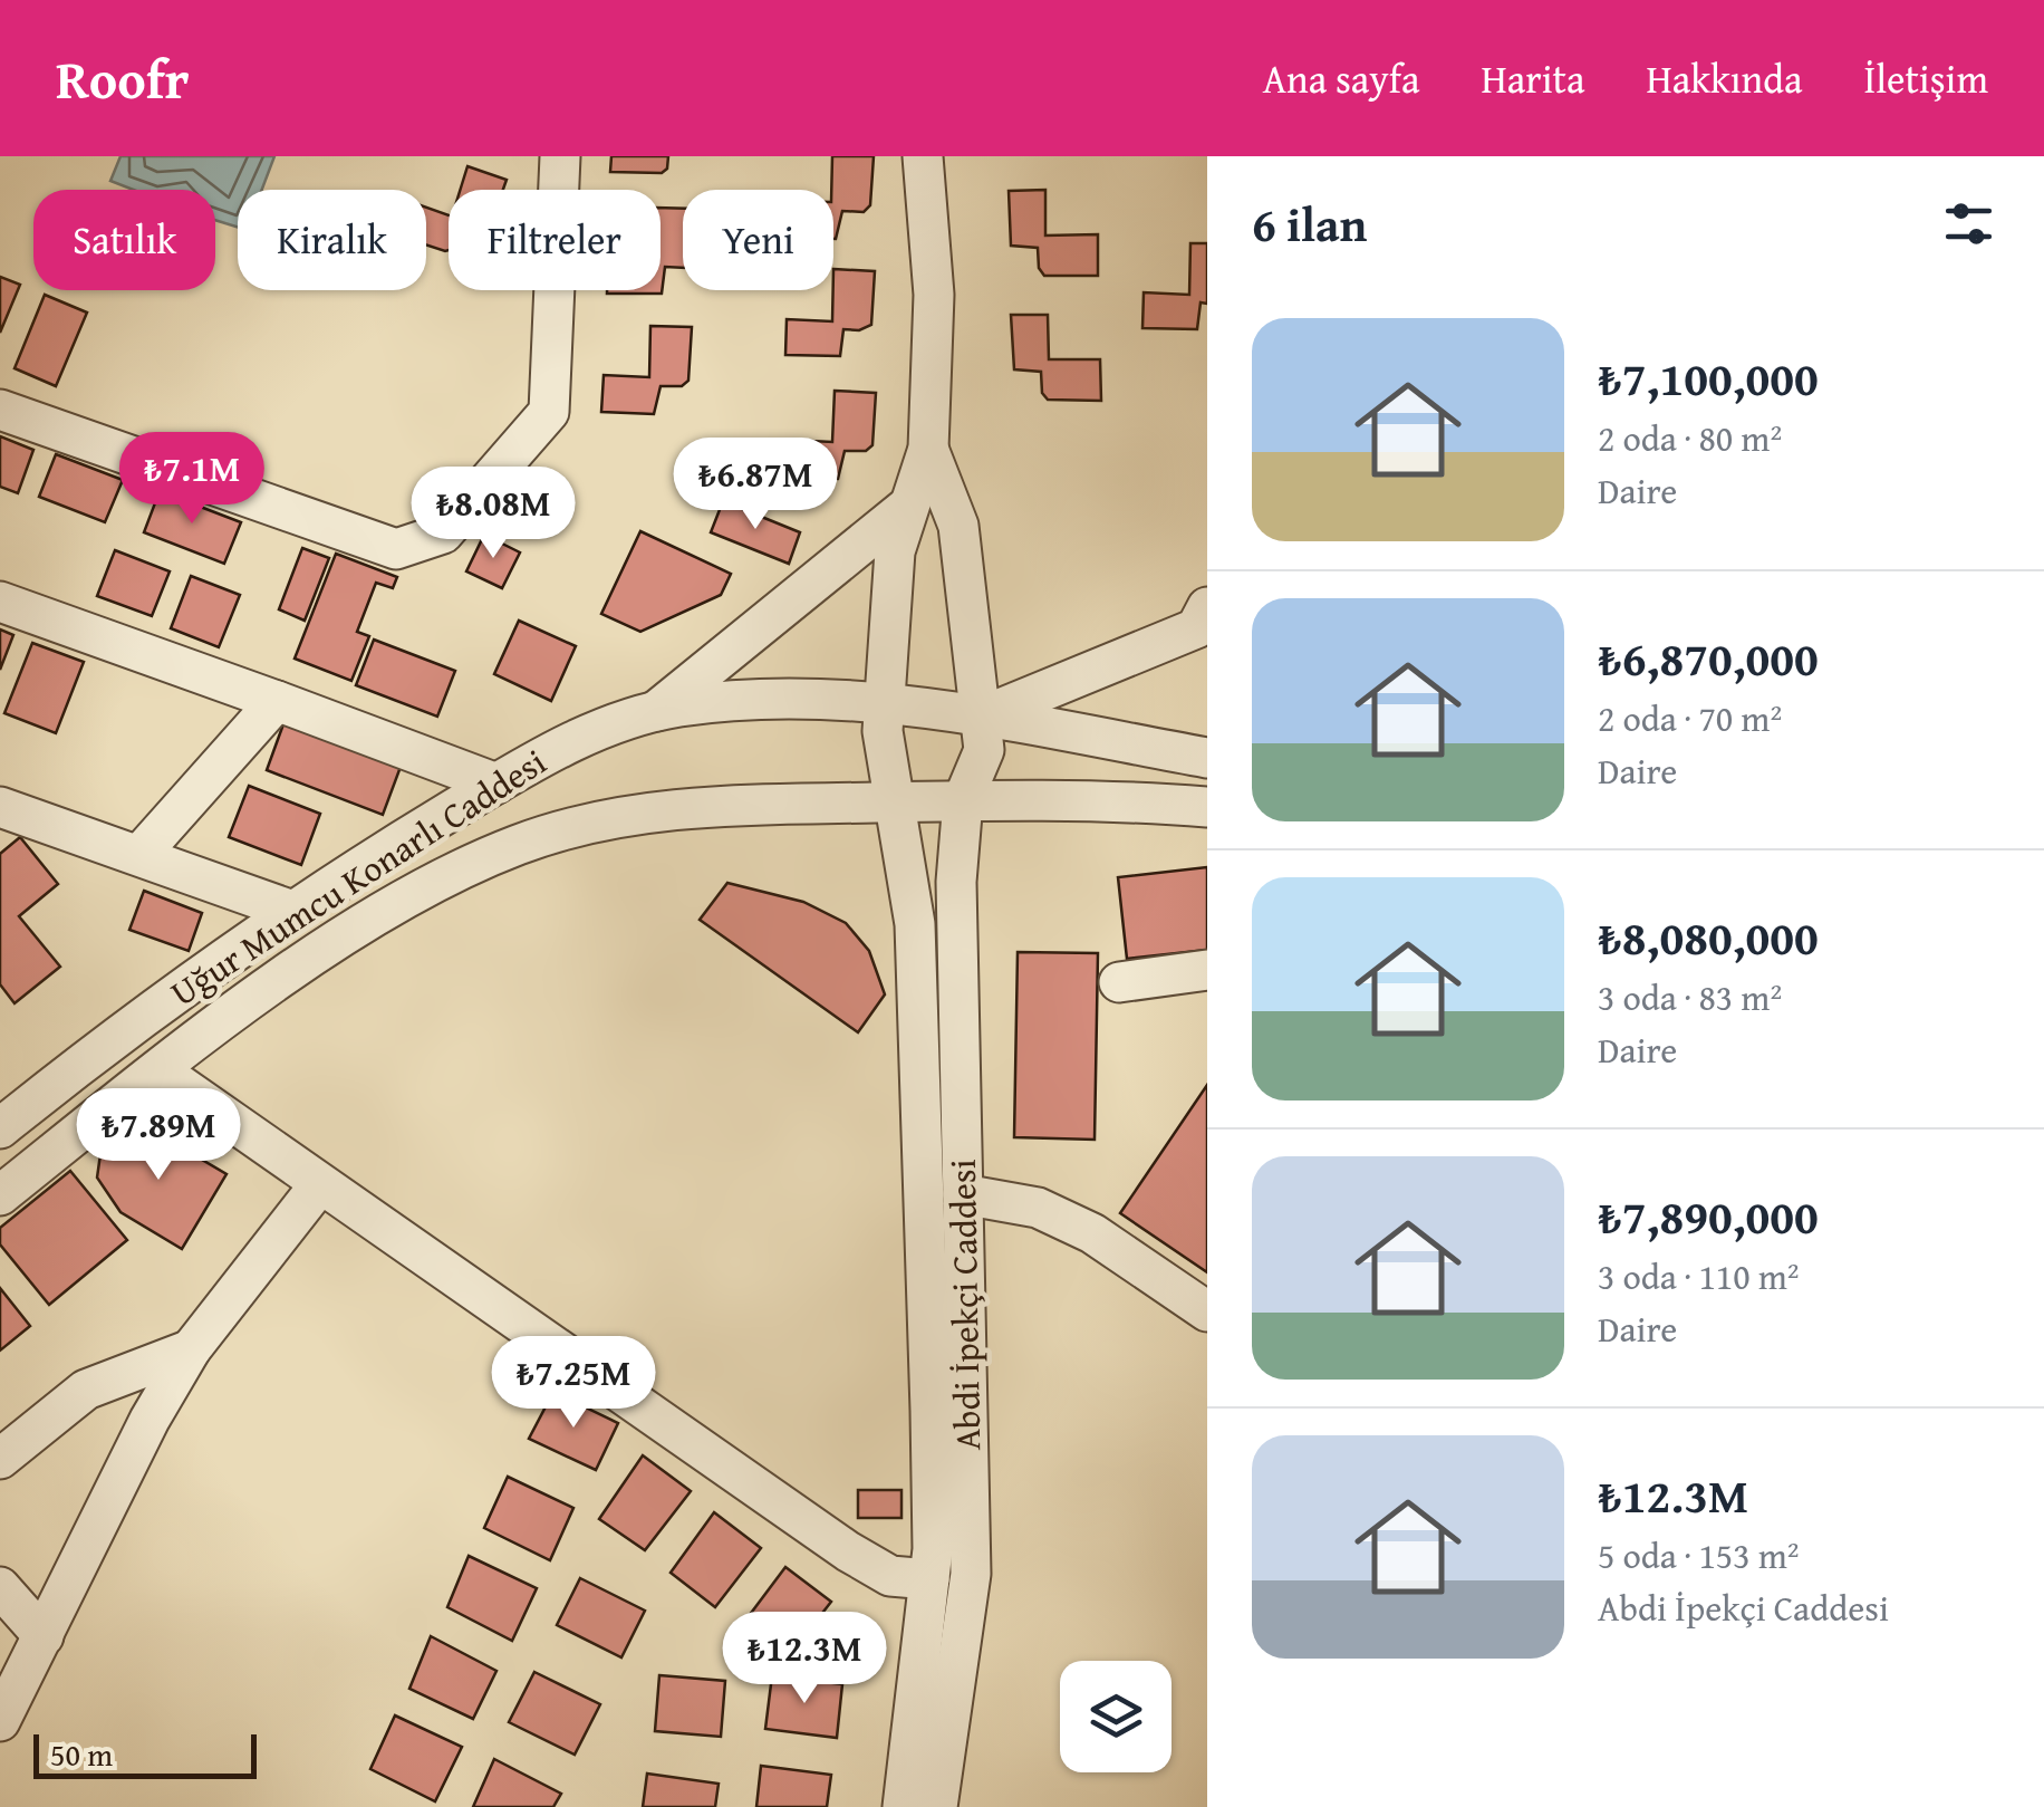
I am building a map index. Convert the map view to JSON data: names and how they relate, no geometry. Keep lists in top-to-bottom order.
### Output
{
  "streets": {
    "street": ["Uğur Mumcu Konarlı Caddesi", "Abdi İpekçi Caddesi"]
  },
  "crossings": [
    ["Uğur Mumcu Konarlı Caddesi", "Abdi İpekçi Caddesi"]
  ],
  "scale_bar": "50 m",
  "page": {
    "header": "Roofr",
    "nav": [
      "Ana sayfa",
      "Harita",
      "Hakkında",
      "İletişim"
    ],
    "heading": "6 ilan",
    "chip": [
      "Satılık",
      "Kiralık",
      "Filtreler",
      "Yeni"
    ],
    "list": [
      {
        "name": "₺7,100,000",
        "note": "2 oda · 80 m² · Daire"
      },
      {
        "name": "₺6,870,000",
        "note": "2 oda · 70 m² · Daire"
      },
      {
        "name": "₺8,080,000",
        "note": "3 oda · 83 m² · Daire"
      },
      {
        "name": "₺7,890,000",
        "note": "3 oda · 110 m² · Daire"
      },
      {
        "name": "₺12.3M",
        "note": "5 oda · 153 m² · Abdi İpekçi Caddesi"
      }
    ],
    "price": [
      "₺7.1M",
      "₺6.87M",
      "₺8.08M",
      "₺7.89M",
      "₺7.25M",
      "₺12.3M"
    ],
    "scale": "50 m"
  }
}
